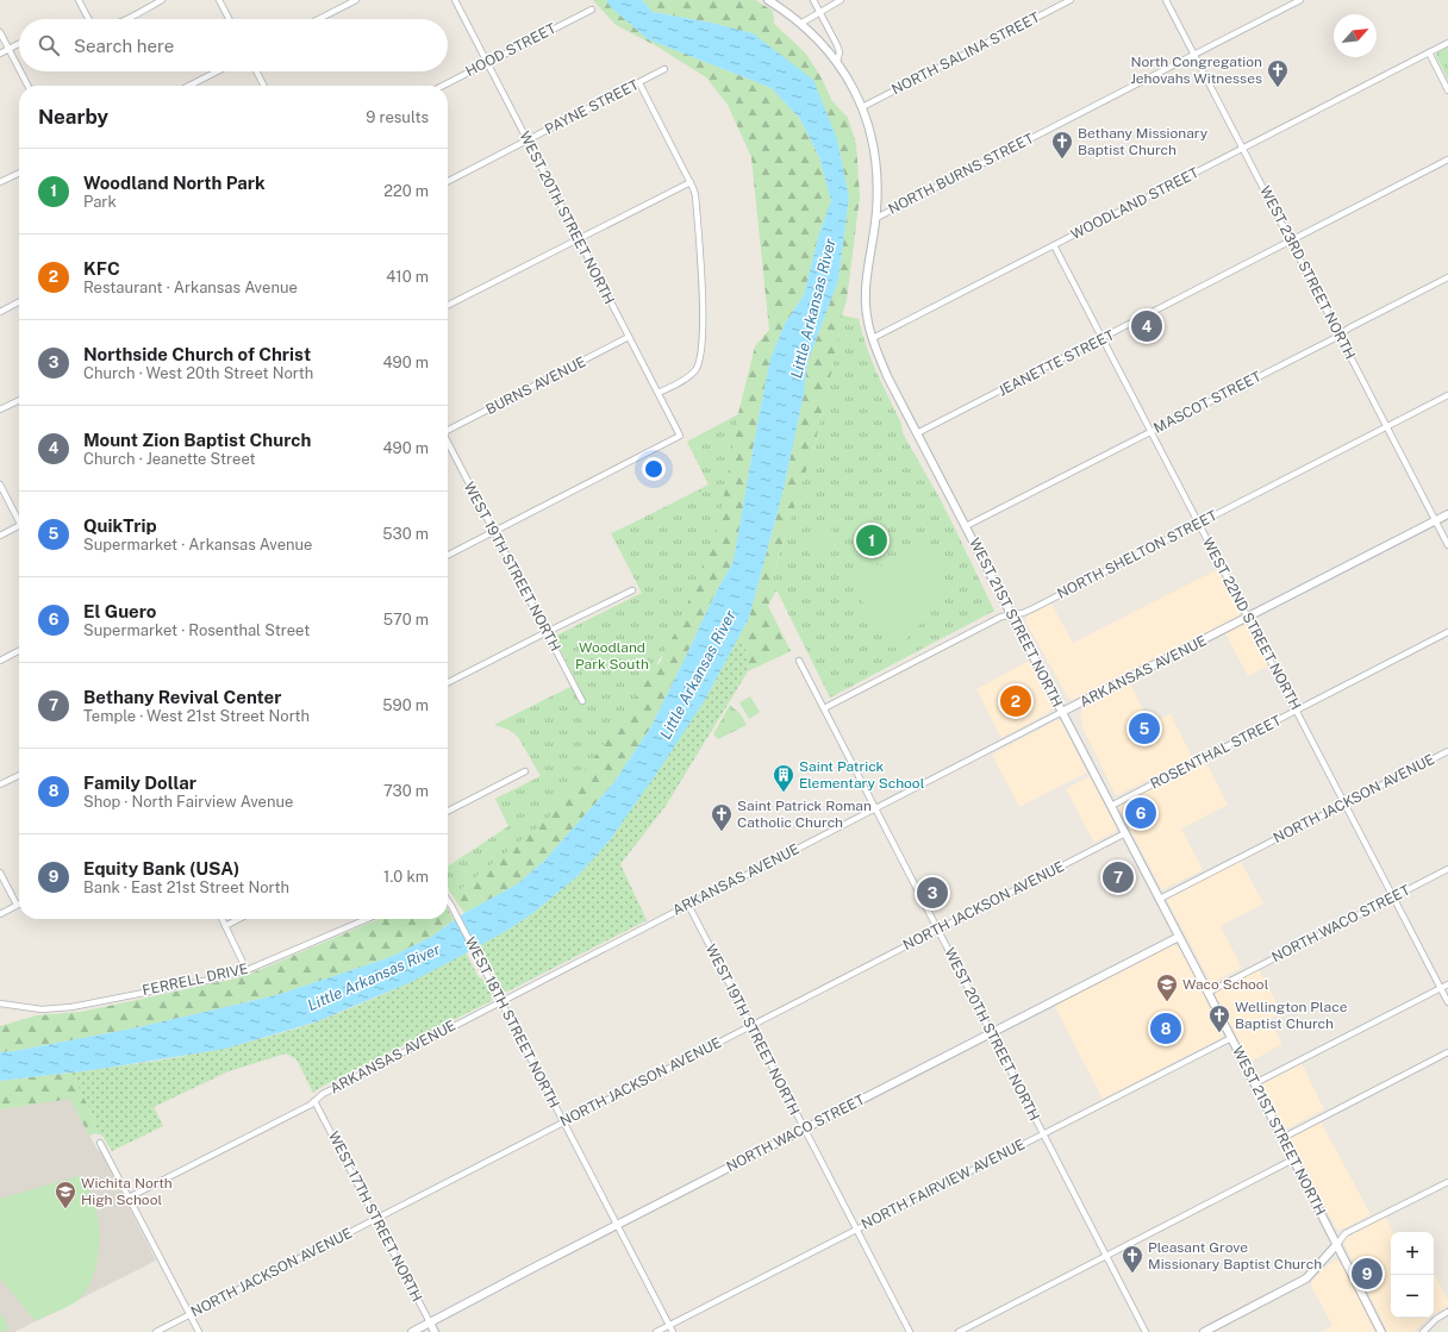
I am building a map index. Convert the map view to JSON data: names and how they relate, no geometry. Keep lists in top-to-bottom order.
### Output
{
  "streets": {
    "main road": [
      "WEST 21ST STREET NORTH",
      "ARKANSAS AVENUE",
      "NORTH WACO STREET",
      "WEST 17TH STREET NORTH"
    ],
    "street": [
      "HOOD STREET",
      "NORTH SALINA STREET",
      "PAYNE STREET",
      "NORTH BURNS STREET",
      "WOODLAND STREET",
      "WEST 20TH STREET NORTH",
      "WEST 23RD STREET NORTH",
      "JEANETTE STREET",
      "BURNS AVENUE",
      "MASCOT STREET",
      "NORTH SHELTON STREET",
      "WEST 19TH STREET NORTH",
      "WEST 22ND STREET NORTH",
      "ROSENTHAL STREET",
      "NORTH JACKSON AVENUE",
      "FERRELL DRIVE",
      "WEST 18TH STREET NORTH",
      "NORTH FAIRVIEW AVENUE"
    ]
  },
  "crossings": [
    ["HOOD STREET", "WEST 20TH STREET NORTH"],
    ["NORTH SALINA STREET", "WEST 21ST STREET NORTH"],
    ["PAYNE STREET", "WEST 20TH STREET NORTH"],
    ["NORTH BURNS STREET", "WEST 23RD STREET NORTH"],
    ["NORTH BURNS STREET", "WEST 21ST STREET NORTH"],
    ["WOODLAND STREET", "WEST 23RD STREET NORTH"],
    ["WOODLAND STREET", "WEST 21ST STREET NORTH"],
    ["WOODLAND STREET", "WEST 22ND STREET NORTH"],
    ["WEST 20TH STREET NORTH", "BURNS AVENUE"],
    ["WEST 20TH STREET NORTH", "NORTH SHELTON STREET"],
    ["WEST 20TH STREET NORTH", "WEST 19TH STREET NORTH"],
    ["WEST 20TH STREET NORTH", "ARKANSAS AVENUE"],
    ["WEST 20TH STREET NORTH", "NORTH JACKSON AVENUE"],
    ["WEST 20TH STREET NORTH", "NORTH WACO STREET"],
    ["WEST 20TH STREET NORTH", "NORTH FAIRVIEW AVENUE"],
    ["WEST 23RD STREET NORTH", "JEANETTE STREET"],
    ["WEST 23RD STREET NORTH", "MASCOT STREET"],
    ["WEST 23RD STREET NORTH", "NORTH SHELTON STREET"],
    ["WEST 23RD STREET NORTH", "ARKANSAS AVENUE"],
    ["JEANETTE STREET", "WEST 21ST STREET NORTH"],
    ["JEANETTE STREET", "WEST 22ND STREET NORTH"],
    ["MASCOT STREET", "WEST 21ST STREET NORTH"],
    ["MASCOT STREET", "WEST 22ND STREET NORTH"],
    ["NORTH SHELTON STREET", "WEST 21ST STREET NORTH"],
    ["NORTH SHELTON STREET", "WEST 22ND STREET NORTH"],
    ["WEST 19TH STREET NORTH", "ARKANSAS AVENUE"],
    ["WEST 19TH STREET NORTH", "NORTH JACKSON AVENUE"],
    ["WEST 19TH STREET NORTH", "NORTH WACO STREET"],
    ["WEST 19TH STREET NORTH", "NORTH FAIRVIEW AVENUE"],
    ["WEST 21ST STREET NORTH", "ARKANSAS AVENUE"],
    ["WEST 21ST STREET NORTH", "ROSENTHAL STREET"],
    ["WEST 21ST STREET NORTH", "NORTH JACKSON AVENUE"],
    ["WEST 21ST STREET NORTH", "NORTH WACO STREET"],
    ["WEST 21ST STREET NORTH", "NORTH FAIRVIEW AVENUE"],
    ["WEST 22ND STREET NORTH", "ARKANSAS AVENUE"],
    ["WEST 22ND STREET NORTH", "ROSENTHAL STREET"],
    ["WEST 22ND STREET NORTH", "NORTH JACKSON AVENUE"],
    ["WEST 22ND STREET NORTH", "NORTH WACO STREET"],
    ["ARKANSAS AVENUE", "WEST 18TH STREET NORTH"],
    ["ARKANSAS AVENUE", "WEST 17TH STREET NORTH"],
    ["NORTH JACKSON AVENUE", "WEST 18TH STREET NORTH"],
    ["NORTH JACKSON AVENUE", "WEST 17TH STREET NORTH"],
    ["NORTH WACO STREET", "WEST 18TH STREET NORTH"],
    ["NORTH WACO STREET", "WEST 17TH STREET NORTH"],
    ["WEST 18TH STREET NORTH", "NORTH FAIRVIEW AVENUE"]
  ],
  "water": ["Little Arkansas River"],
  "parks": ["Woodland Park South"],
  "places": {
    "church": [
      "North Congregation Jehovahs Witnesses",
      "Bethany Missionary Baptist Church",
      "Saint Patrick Roman Catholic Church",
      "Wellington Place Baptist Church",
      "Pleasant Grove Missionary Baptist Church"
    ],
    "building": ["Saint Patrick Elementary School"],
    "school or university": ["Waco School", "Wichita North High School"]
  },
  "north": "top right",
  "page": {
    "search": "Search here",
    "heading": ["Nearby", "9 results"],
    "list": [
      {
        "mark": "1",
        "name": "Woodland North Park",
        "note": "Park",
        "value": "220 m"
      },
      {
        "mark": "2",
        "name": "KFC",
        "note": "Restaurant · Arkansas Avenue",
        "value": "410 m"
      },
      {
        "mark": "3",
        "name": "Northside Church of Christ",
        "note": "Church · West 20th Street North",
        "value": "490 m"
      },
      {
        "mark": "4",
        "name": "Mount Zion Baptist Church",
        "note": "Church · Jeanette Street",
        "value": "490 m"
      },
      {
        "mark": "5",
        "name": "QuikTrip",
        "note": "Supermarket · Arkansas Avenue",
        "value": "530 m"
      },
      {
        "mark": "6",
        "name": "El Guero",
        "note": "Supermarket · Rosenthal Street",
        "value": "570 m"
      },
      {
        "mark": "7",
        "name": "Bethany Revival Center",
        "note": "Temple · West 21st Street North",
        "value": "590 m"
      },
      {
        "mark": "8",
        "name": "Family Dollar",
        "note": "Shop · North Fairview Avenue",
        "value": "730 m"
      },
      {
        "mark": "9",
        "name": "Equity Bank (USA)",
        "note": "Bank · East 21st Street North",
        "value": "1.0 km"
      }
    ],
    "pins": [
      "4",
      "1",
      "2",
      "5",
      "6",
      "7",
      "3",
      "8",
      "9"
    ],
    "map_buttons": ["+", "−"]
  }
}
